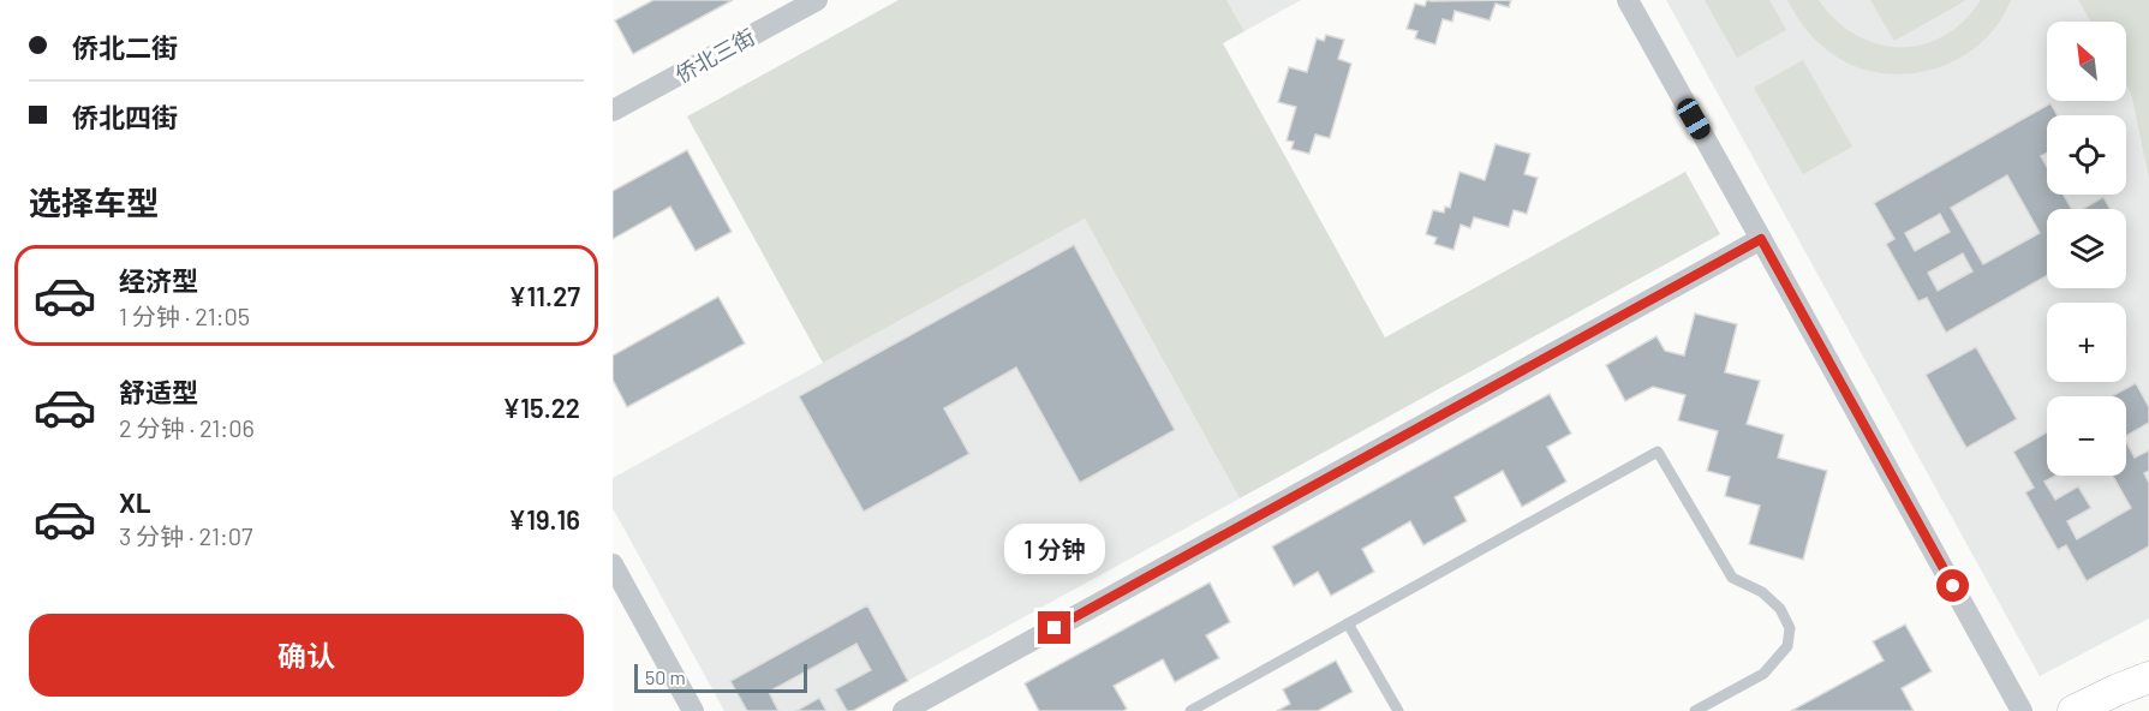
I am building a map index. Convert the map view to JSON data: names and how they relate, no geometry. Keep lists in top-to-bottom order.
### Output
{
  "streets": {
    "street": ["侨北三街"]
  },
  "scale_bar": "50 m",
  "north": "top left",
  "page": {
    "banner": ["侨北二街", "侨北四街"],
    "map_buttons": ["+", "−"],
    "heading": "选择车型",
    "list": [
      {
        "name": "经济型",
        "note": "1 分钟 · 21:05",
        "value": "¥11.27"
      },
      {
        "name": "舒适型",
        "note": "2 分钟 · 21:06",
        "value": "¥15.22"
      },
      {
        "name": "XL",
        "note": "3 分钟 · 21:07",
        "value": "¥19.16"
      }
    ],
    "bubble": "1 分钟",
    "buttons": "确认",
    "scale": "50 m"
  }
}
